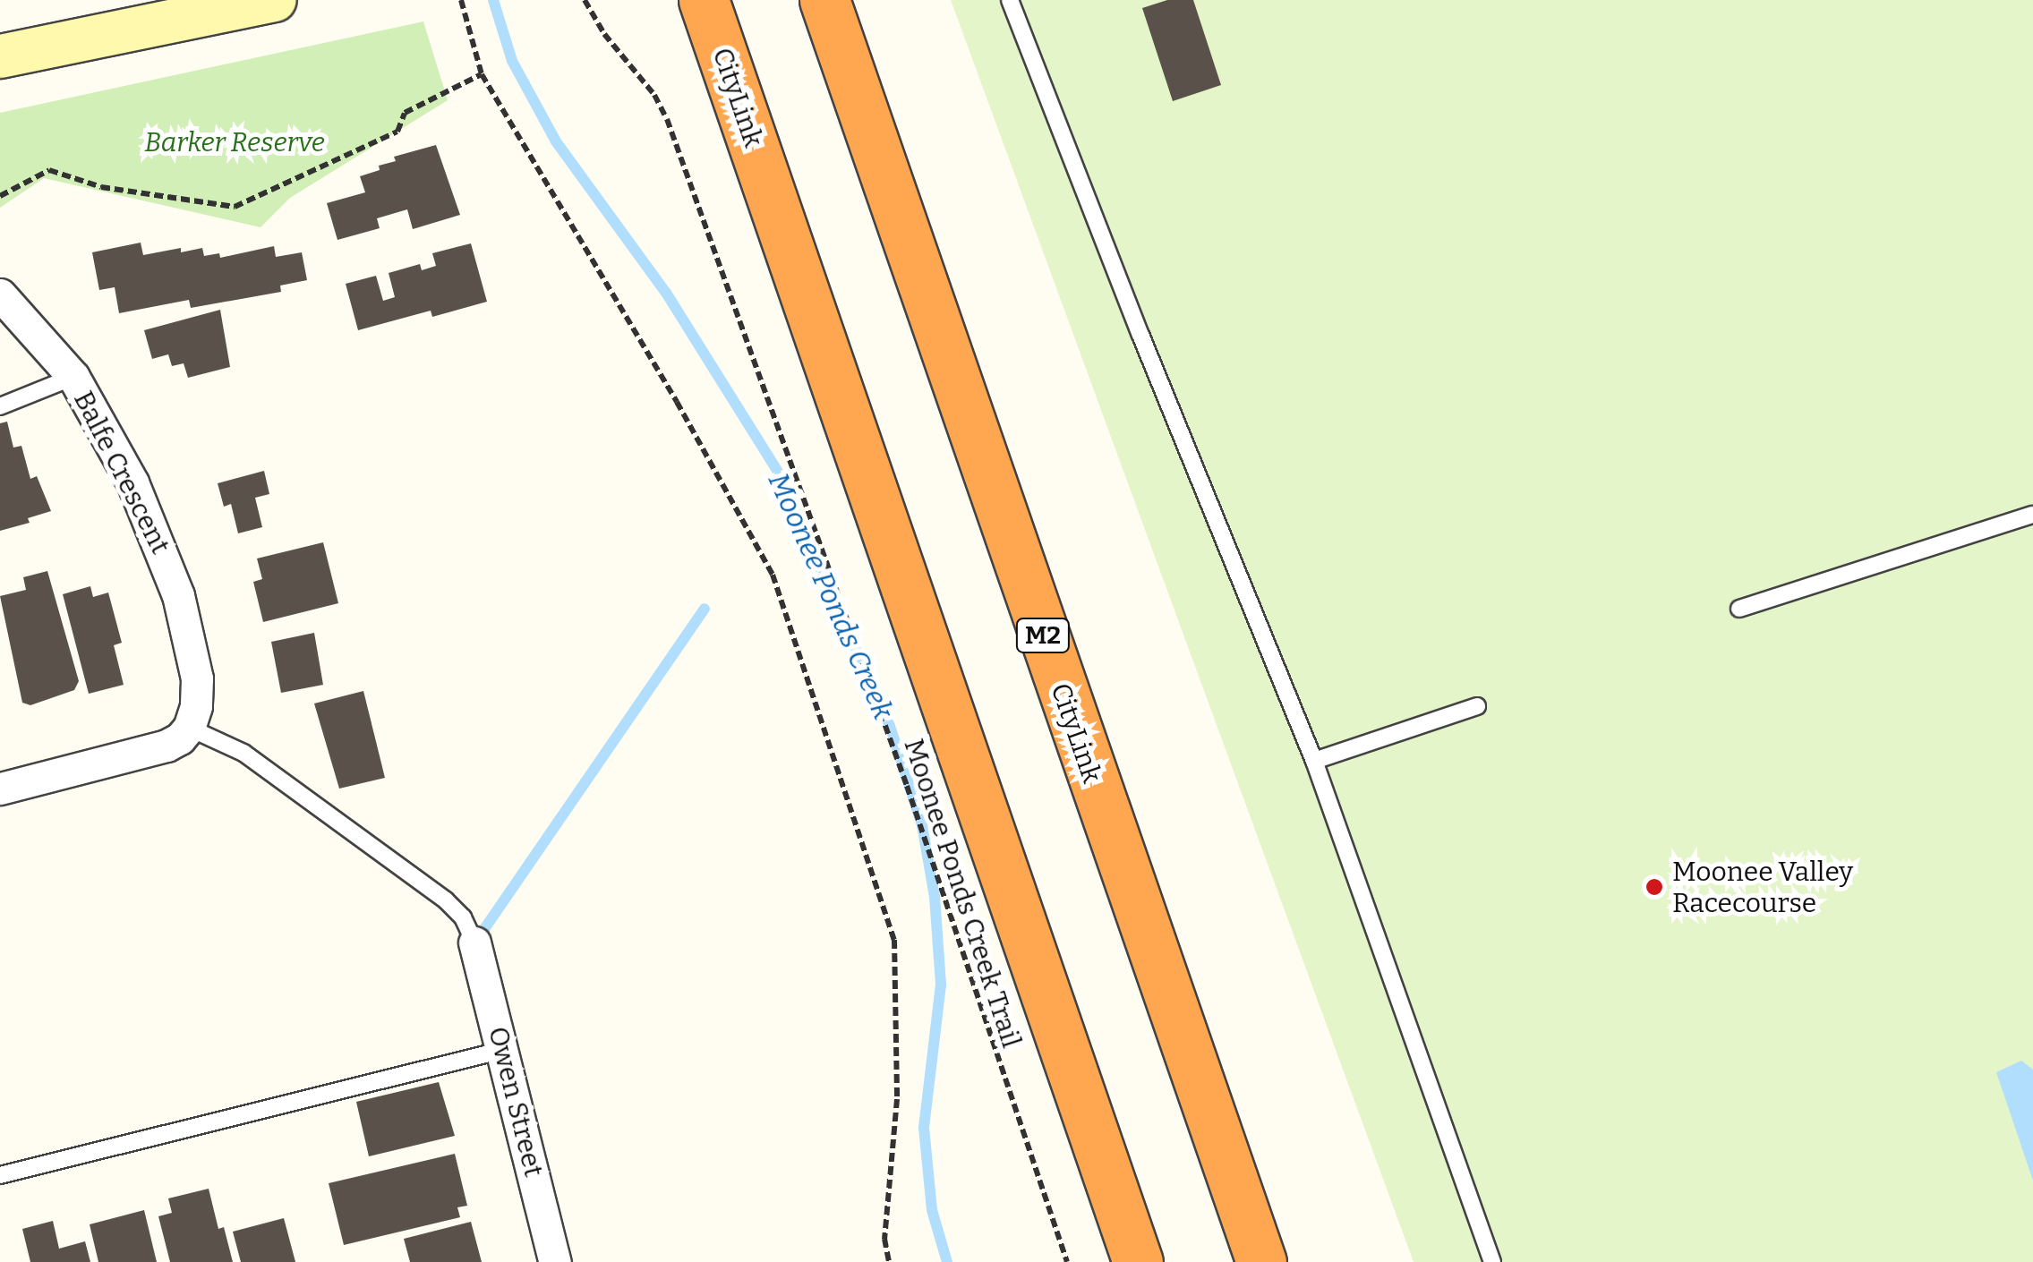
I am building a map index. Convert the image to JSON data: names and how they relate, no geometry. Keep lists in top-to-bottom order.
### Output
{
  "streets": {
    "highway": ["CityLink", "M2"],
    "street": ["Balfe Crescent", "Owen Street"],
    "path": ["Moonee Ponds Creek Trail"]
  },
  "water": ["Moonee Ponds Creek"],
  "parks": ["Barker Reserve"],
  "places": ["Moonee Valley Racecourse"]
}
